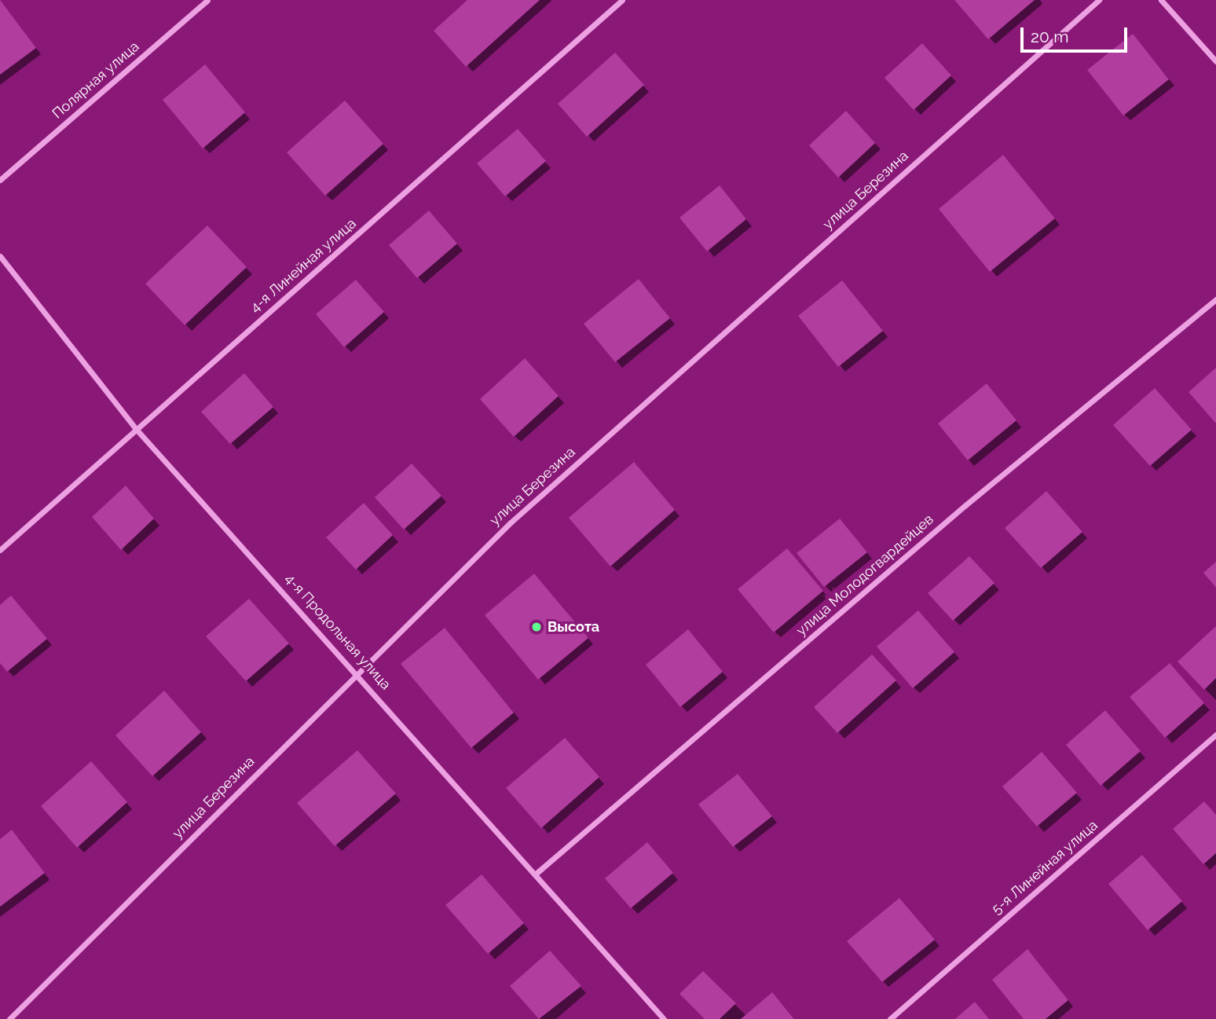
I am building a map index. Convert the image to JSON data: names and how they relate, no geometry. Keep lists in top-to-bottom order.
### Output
{
  "streets": {
    "street": [
      "Полярная улица",
      "улица Березина",
      "4-я Линейная улица",
      "улица Молодогвардейцев",
      "4-я Продольная улица",
      "5-я Линейная улица"
    ]
  },
  "crossings": [
    ["улица Березина", "4-я Продольная улица"],
    ["4-я Линейная улица", "4-я Продольная улица"],
    ["улица Молодогвардейцев", "4-я Продольная улица"]
  ],
  "places": ["Высота"],
  "scale_bar": "20 m"
}
